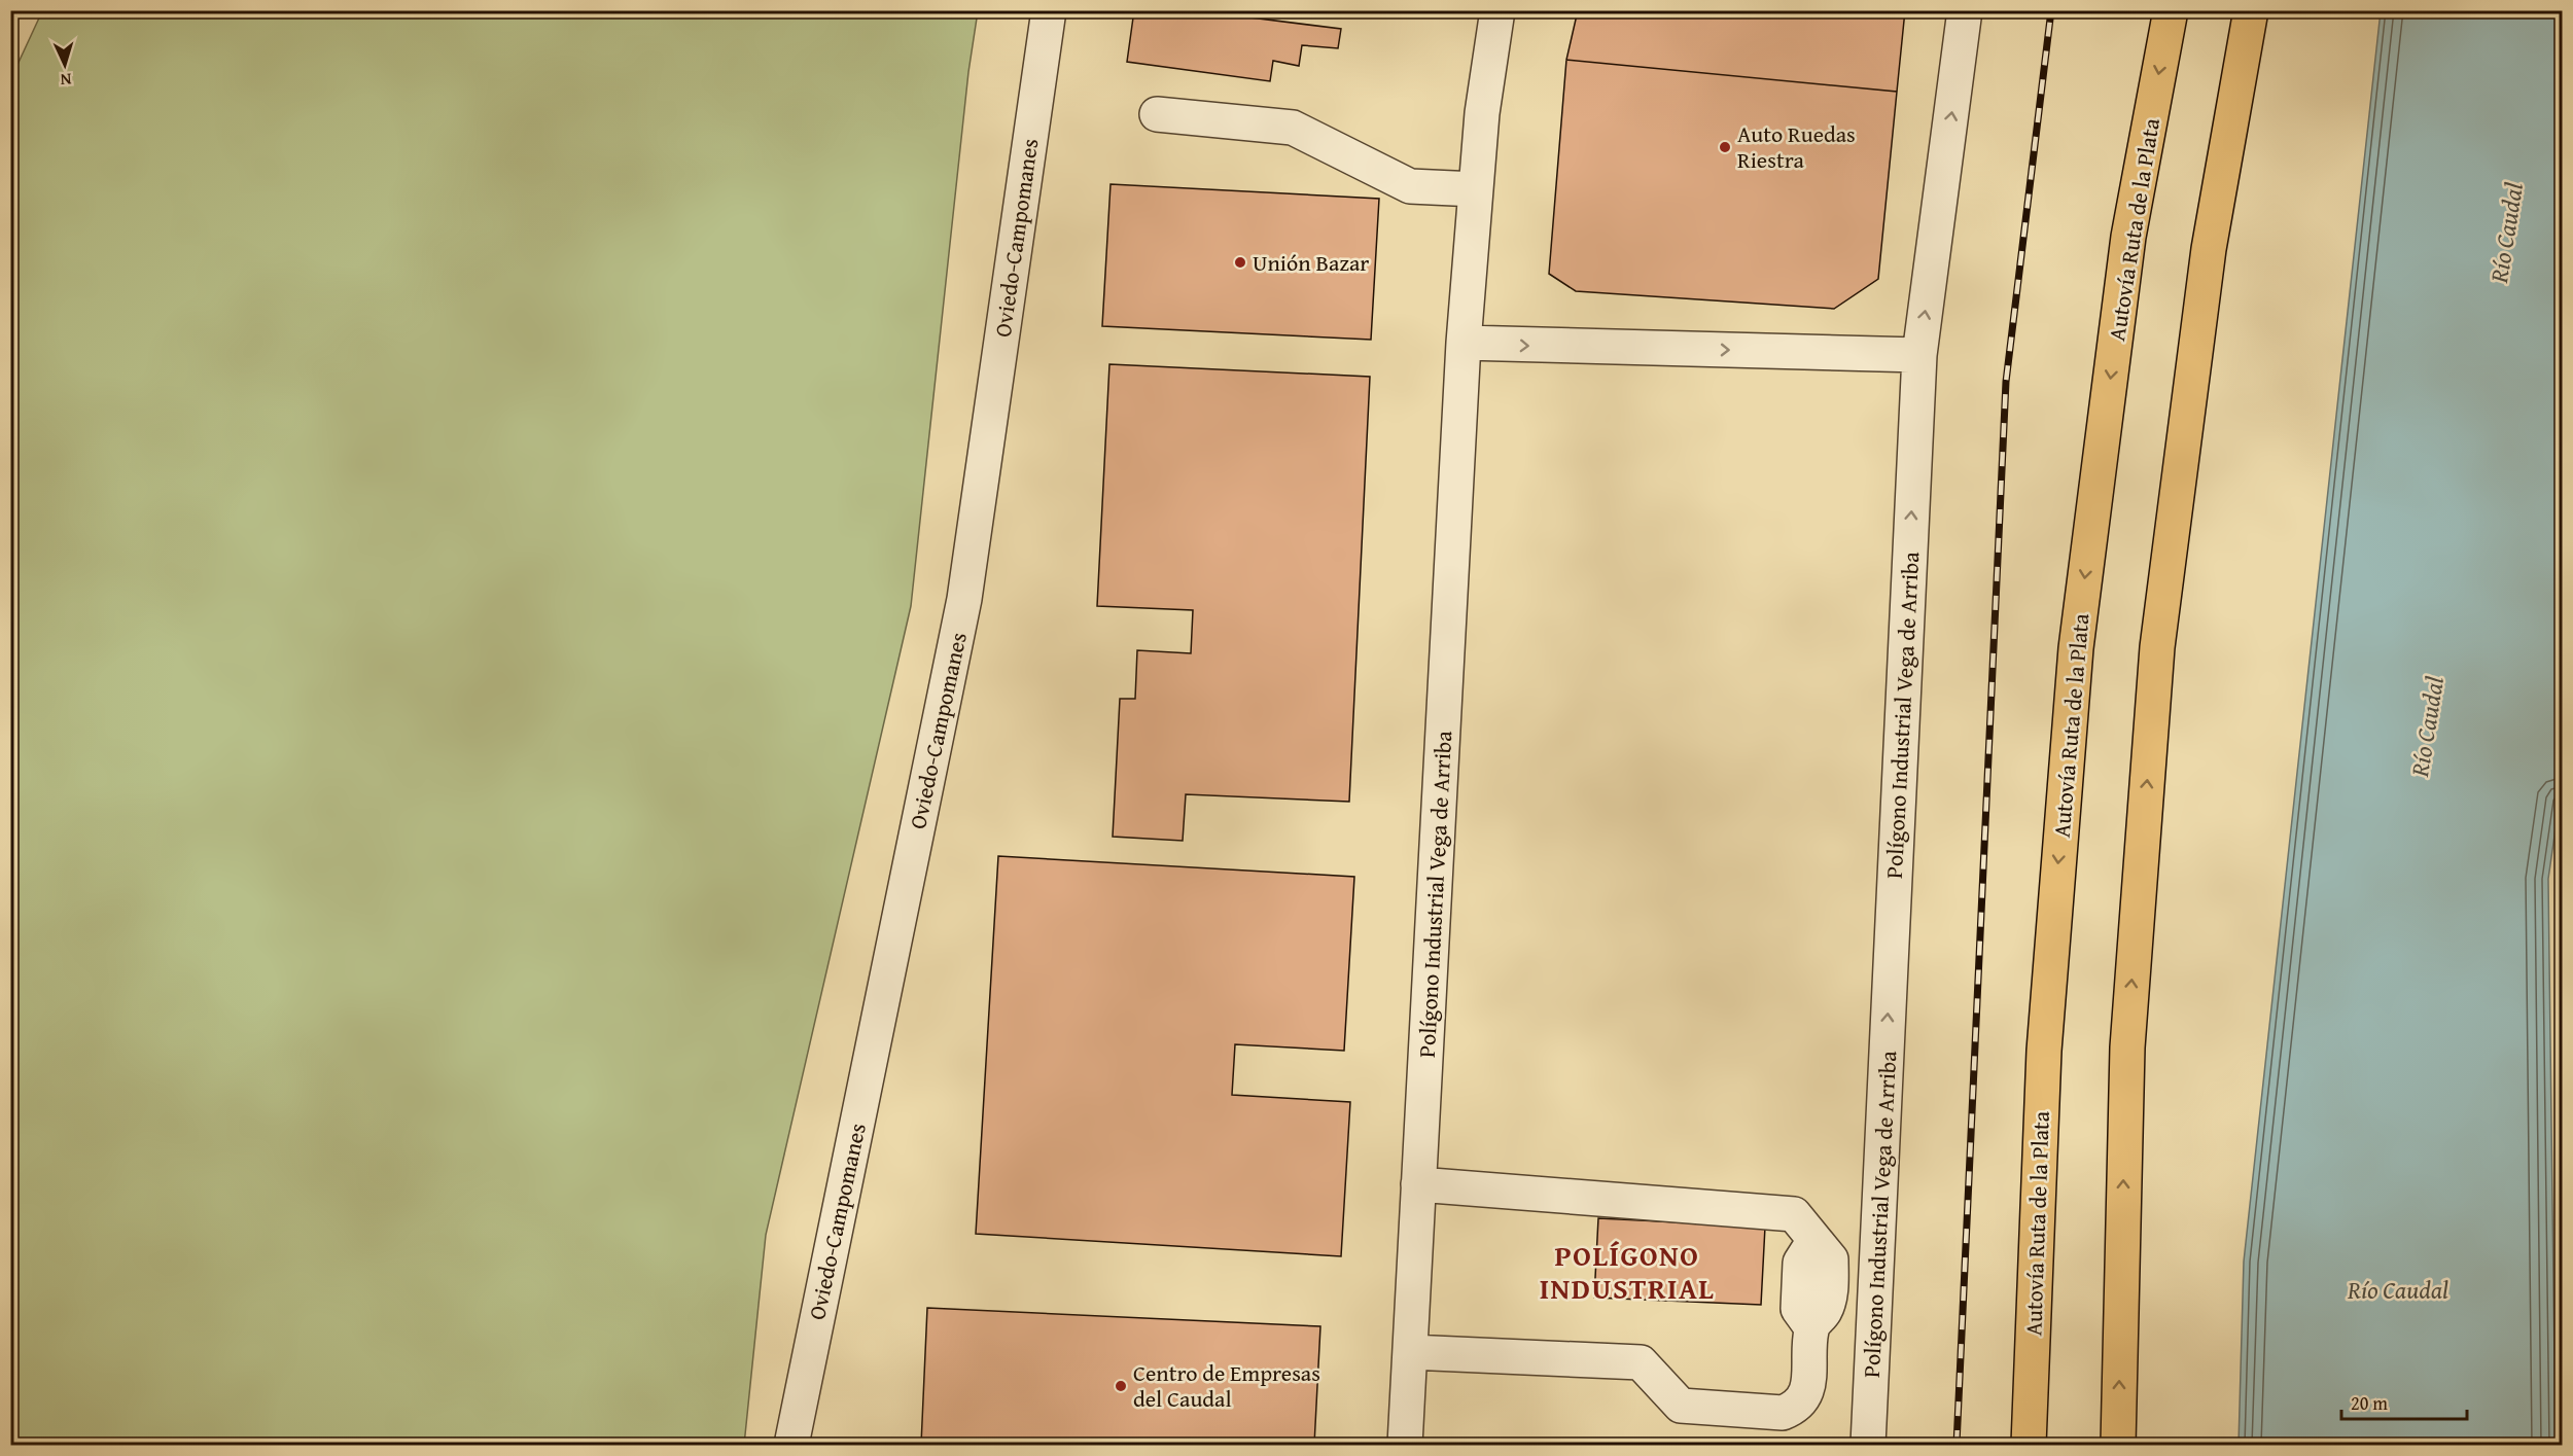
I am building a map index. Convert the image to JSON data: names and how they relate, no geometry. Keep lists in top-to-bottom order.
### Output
{
  "streets": {
    "highway": ["Autovía Ruta de la Plata"],
    "street": ["Oviedo-Campomanes", "Polígono Industrial Vega de Arriba"]
  },
  "one_way": ["Polígono Industrial Vega de Arriba"],
  "districts": ["POLÍGONO INDUSTRIAL"],
  "water": ["Río Caudal"],
  "places": ["Auto Ruedas Riestra", "Unión Bazar", "Centro de Empresas del Caudal"],
  "scale_bar": "20 m",
  "north": "bottom"
}
